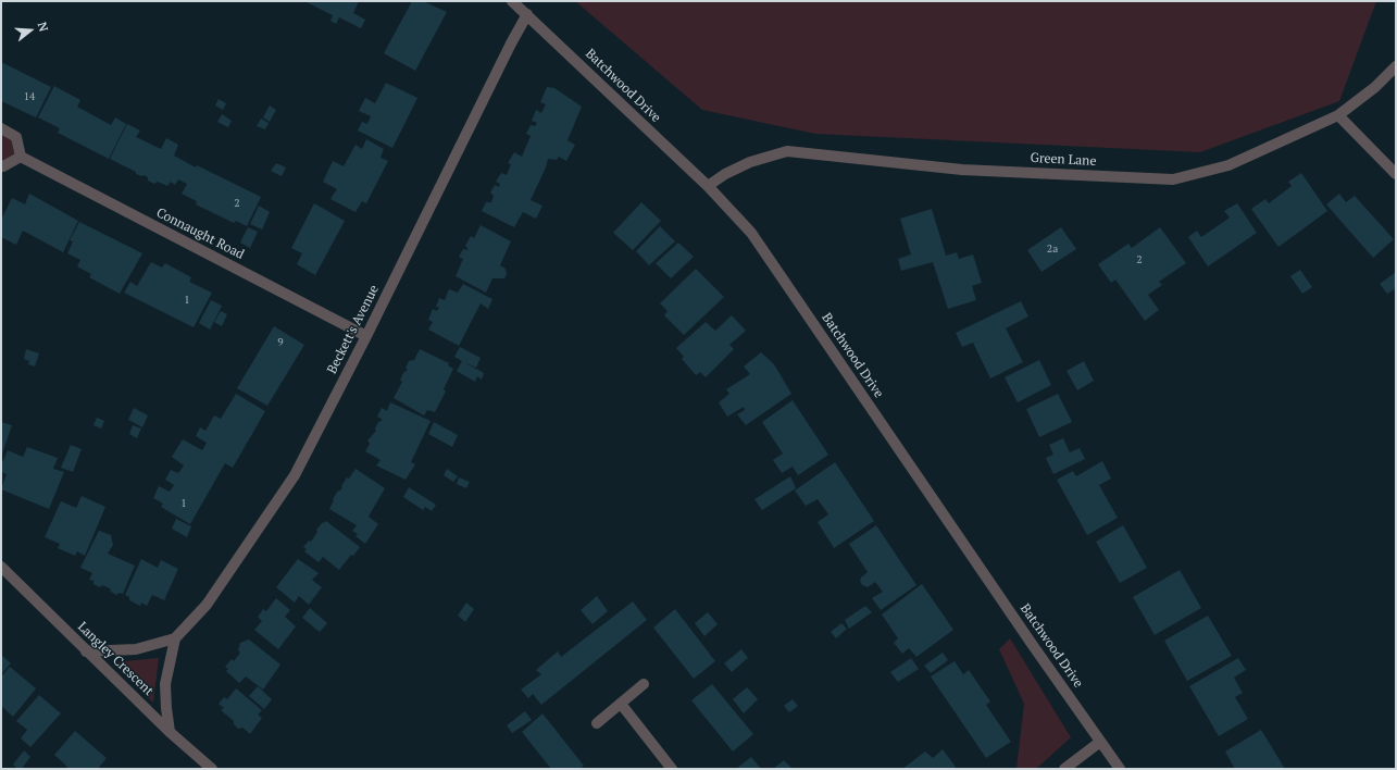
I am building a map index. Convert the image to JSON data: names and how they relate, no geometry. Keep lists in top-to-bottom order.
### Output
{
  "streets": {
    "street": [
      "Batchwood Drive",
      "Green Lane",
      "Connaught Road",
      "Beckett's Avenue",
      "Langley Crescent"
    ]
  },
  "crossings": [
    ["Batchwood Drive", "Green Lane"],
    ["Batchwood Drive", "Beckett's Avenue"],
    ["Connaught Road", "Beckett's Avenue"]
  ],
  "house_numbers": [
    "14",
    "2",
    "2a",
    "2",
    "1",
    "9",
    "1"
  ],
  "north": "right"
}
